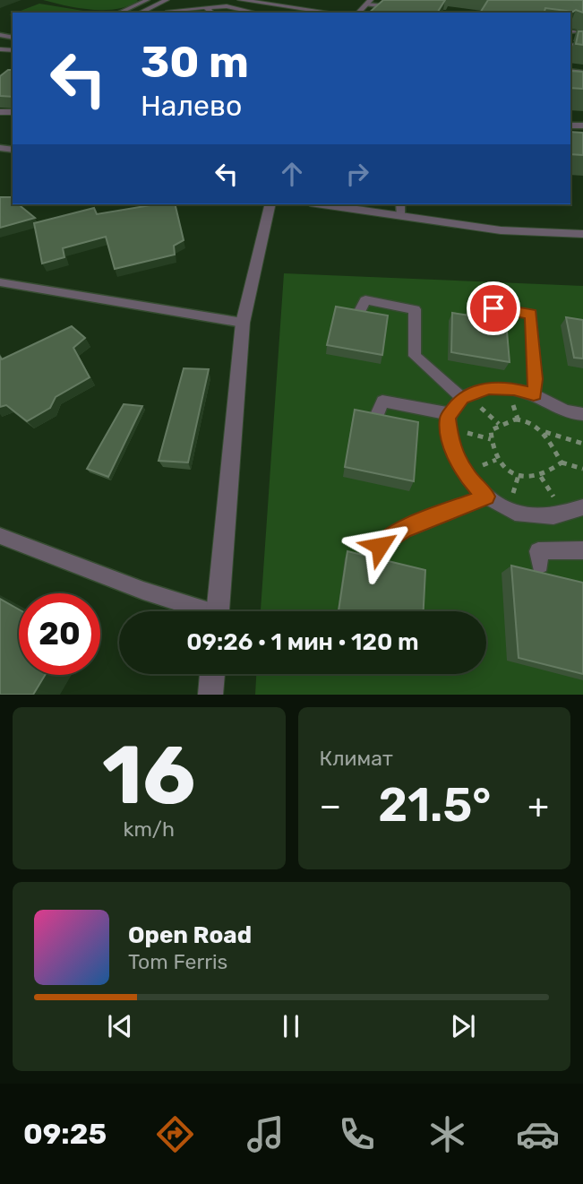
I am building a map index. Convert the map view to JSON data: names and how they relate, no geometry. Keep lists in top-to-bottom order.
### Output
{
  "page": {
    "turn": ["30 m", "Налево"],
    "limit": "20",
    "trip": "09:26 · 1 мин · 120 m",
    "tile": [
      ["16", "km/h"],
      "Климат"
    ],
    "heat": ["−", "21.5°", "+"],
    "song": ["Open Road", "Tom Ferris"],
    "tabs": "09:25"
  }
}
